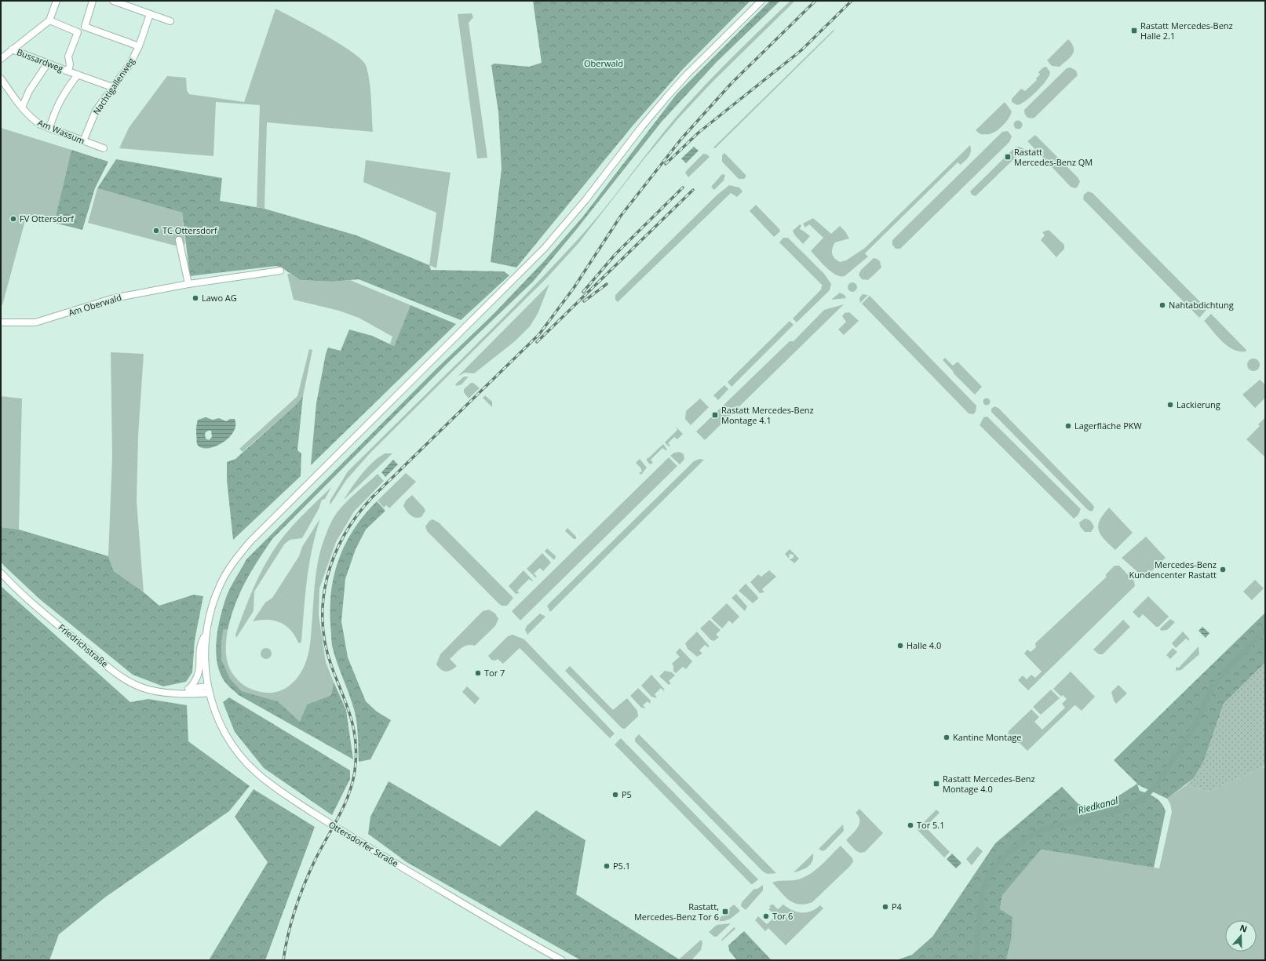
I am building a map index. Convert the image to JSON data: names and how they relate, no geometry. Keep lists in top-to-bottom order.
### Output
{
  "streets": {
    "street": [
      "Bussardweg",
      "Nachtigallenweg",
      "Am Wassum",
      "Am Oberwald",
      "Friedrichstraße",
      "Ottersdorfer Straße"
    ]
  },
  "crossings": [
    ["Bussardweg", "Nachtigallenweg"],
    ["Nachtigallenweg", "Am Wassum"],
    ["Friedrichstraße", "Ottersdorfer Straße"]
  ],
  "water": ["Riedkanal"],
  "parks": ["Oberwald"],
  "places": {
    "transit": [
      "Rastatt Mercedes-Benz Halle 2.1",
      "Rastatt Mercedes-Benz QM",
      "Rastatt Mercedes-Benz Montage 4.1",
      "Rastatt Mercedes-Benz Montage 4.0",
      "Rastatt, Mercedes-Benz Tor 6"
    ],
    "other": [
      "FV Ottersdorf",
      "TC Ottersdorf",
      "Lawo AG",
      "Nahtabdichtung",
      "Lackierung",
      "Lagerfläche PKW",
      "Mercedes-Benz Kundencenter Rastatt",
      "Halle 4.0",
      "Tor 7",
      "Kantine Montage",
      "P5",
      "Tor 5.1",
      "P5.1",
      "P4",
      "Tor 6"
    ]
  },
  "north": "top"
}
